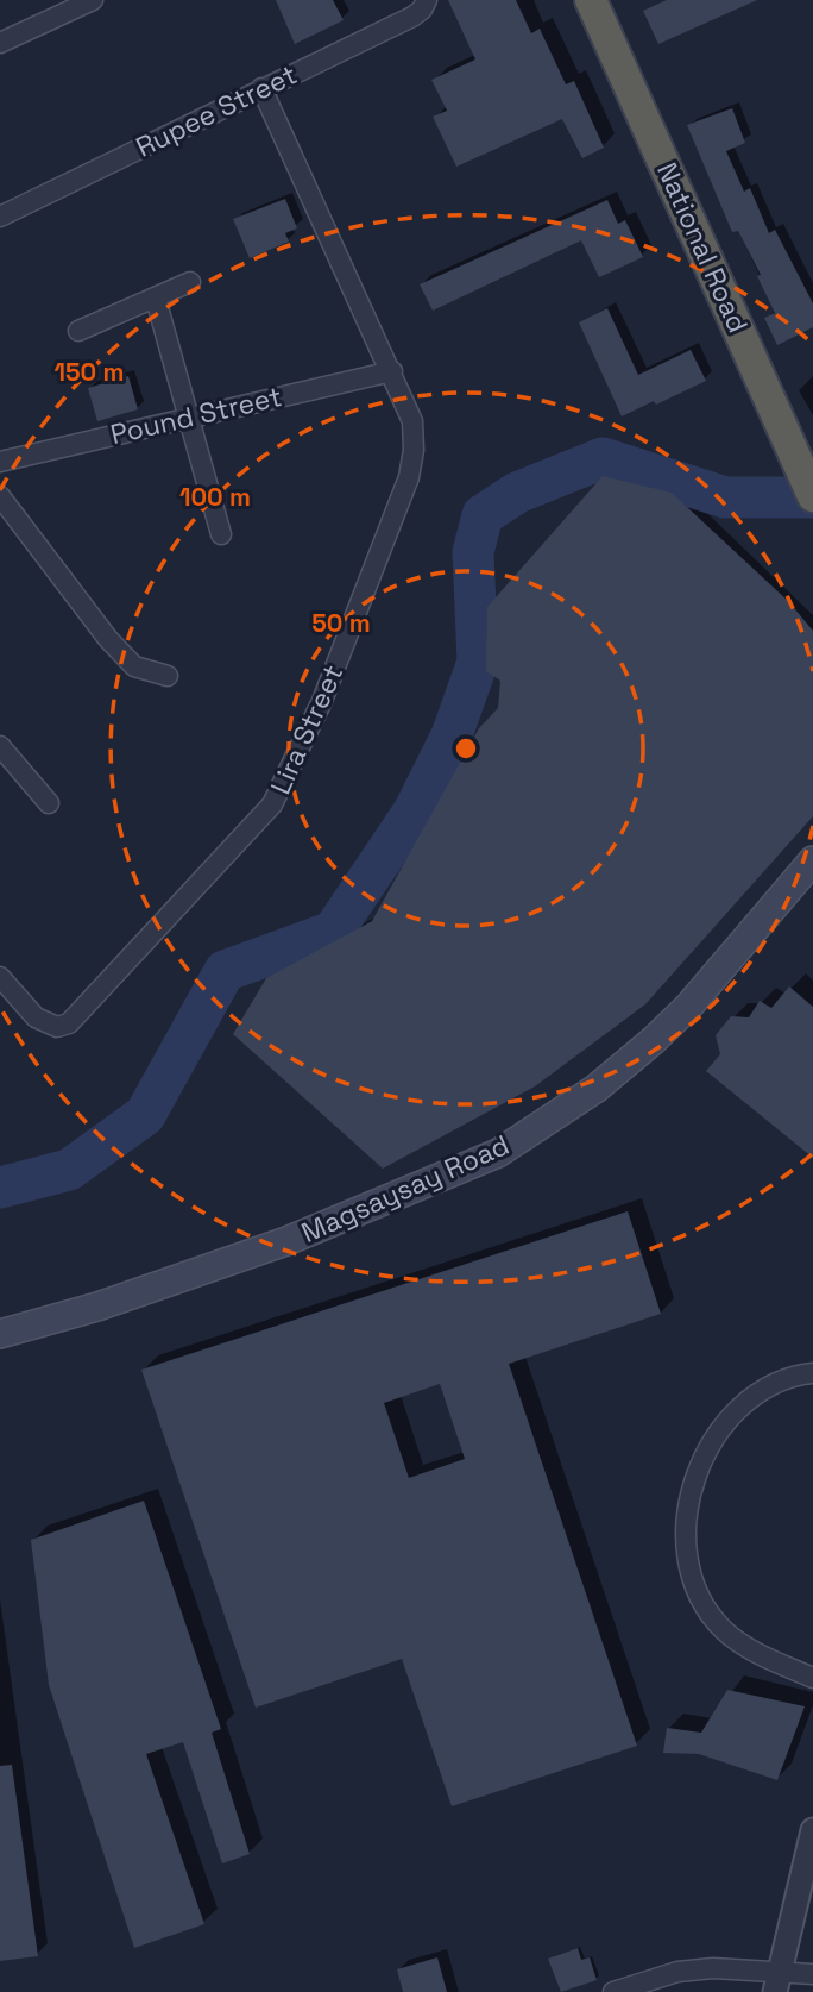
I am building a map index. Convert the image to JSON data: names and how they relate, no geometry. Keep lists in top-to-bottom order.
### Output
{
  "streets": {
    "highway": ["National Road"],
    "main road": ["Magsaysay Road"],
    "street": ["Rupee Street", "Pound Street", "Lira Street"]
  },
  "crossings": [
    ["Rupee Street", "Lira Street"],
    ["Pound Street", "Lira Street"]
  ],
  "rings": ["150 m", "100 m", "50 m"]
}
